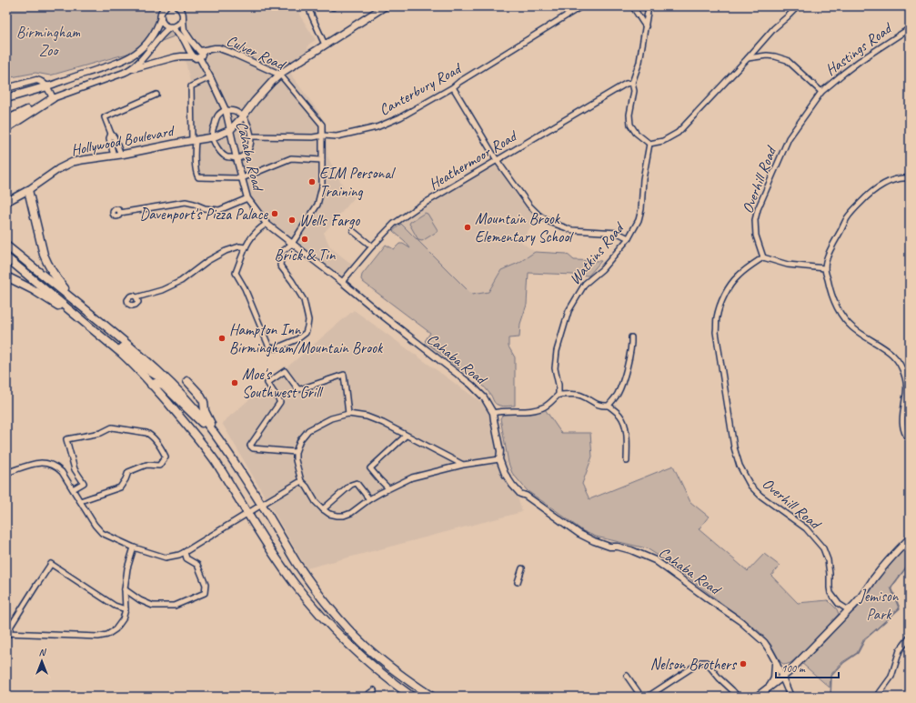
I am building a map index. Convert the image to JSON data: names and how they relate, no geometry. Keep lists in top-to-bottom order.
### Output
{
  "streets": {
    "main road": ["Hollywood Boulevard"],
    "street": [
      "Hastings Road",
      "Culver Road",
      "Canterbury Road",
      "Cahaba Road",
      "Heathermoor Road",
      "Overhill Road",
      "Watkins Road"
    ]
  },
  "crossings": [
    ["Hastings Road", "Overhill Road"],
    ["Culver Road", "Canterbury Road"],
    ["Culver Road", "Cahaba Road"],
    ["Hollywood Boulevard", "Cahaba Road"],
    ["Cahaba Road", "Heathermoor Road"]
  ],
  "parks": ["Birmingham Zoo", "Jemison Park"],
  "places": [
    "EIM Personal Training",
    "Davenport's Pizza Palace",
    "Wells Fargo",
    "Mountain Brook Elementary School",
    "Brick & Tin",
    "Hampton Inn Birmingham/Mountain Brook",
    "Moe's Southwest Grill",
    "Nelson Brothers"
  ],
  "scale_bar": "100 m",
  "north": "top"
}
